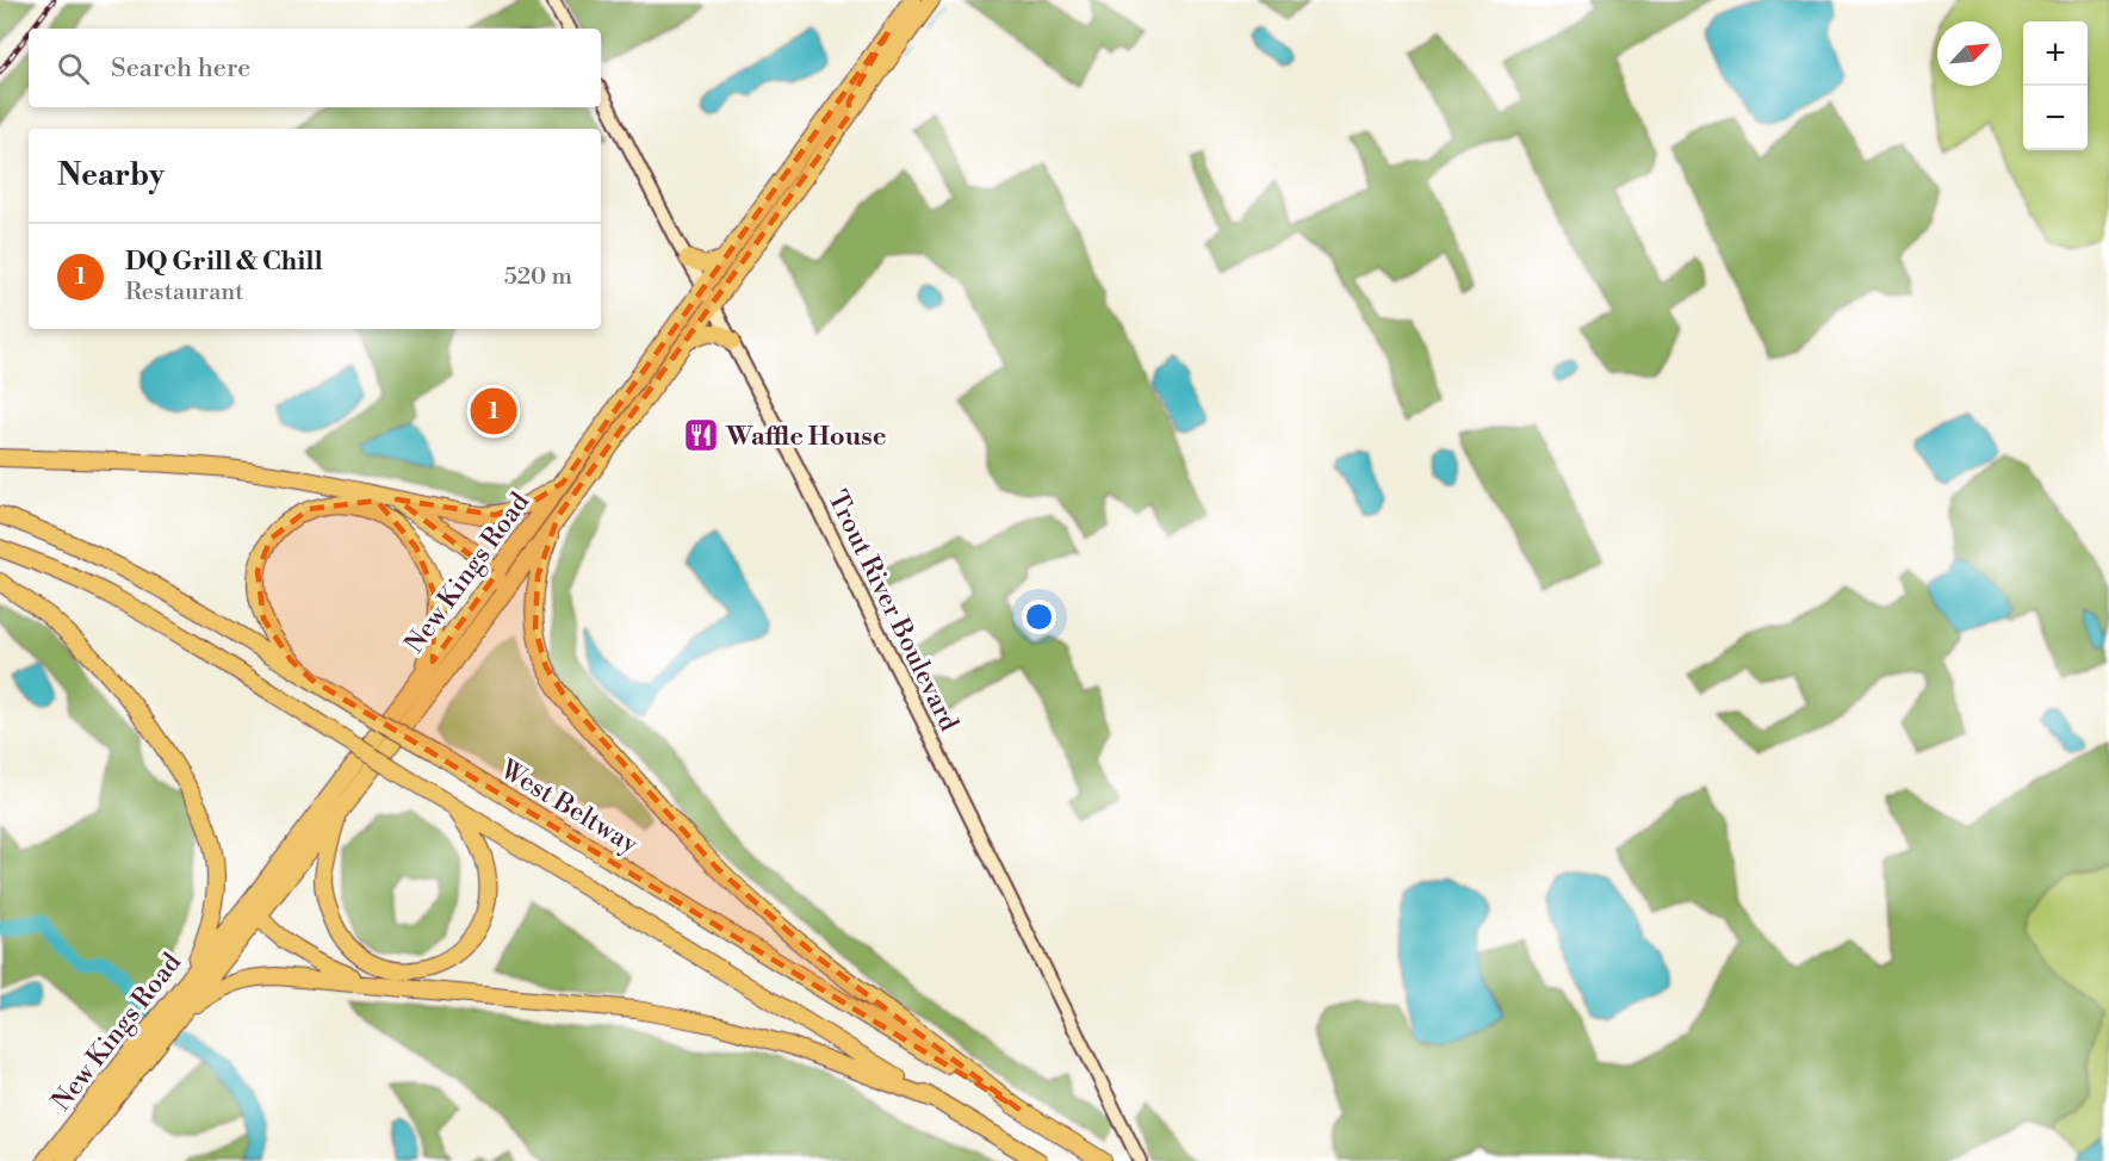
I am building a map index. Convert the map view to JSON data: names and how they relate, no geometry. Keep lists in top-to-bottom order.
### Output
{
  "streets": {
    "highway": ["New Kings Road", "West Beltway"],
    "street": ["Trout River Boulevard"]
  },
  "crossings": [
    ["New Kings Road", "Trout River Boulevard"]
  ],
  "places": {
    "restaurant": ["Waffle House"]
  },
  "north": "top right",
  "page": {
    "map_buttons": ["+", "−"],
    "search": "Search here",
    "heading": "Nearby",
    "list": [
      {
        "mark": "1",
        "name": "DQ Grill & Chill",
        "note": "Restaurant",
        "value": "520 m"
      }
    ],
    "pins": "1"
  }
}
